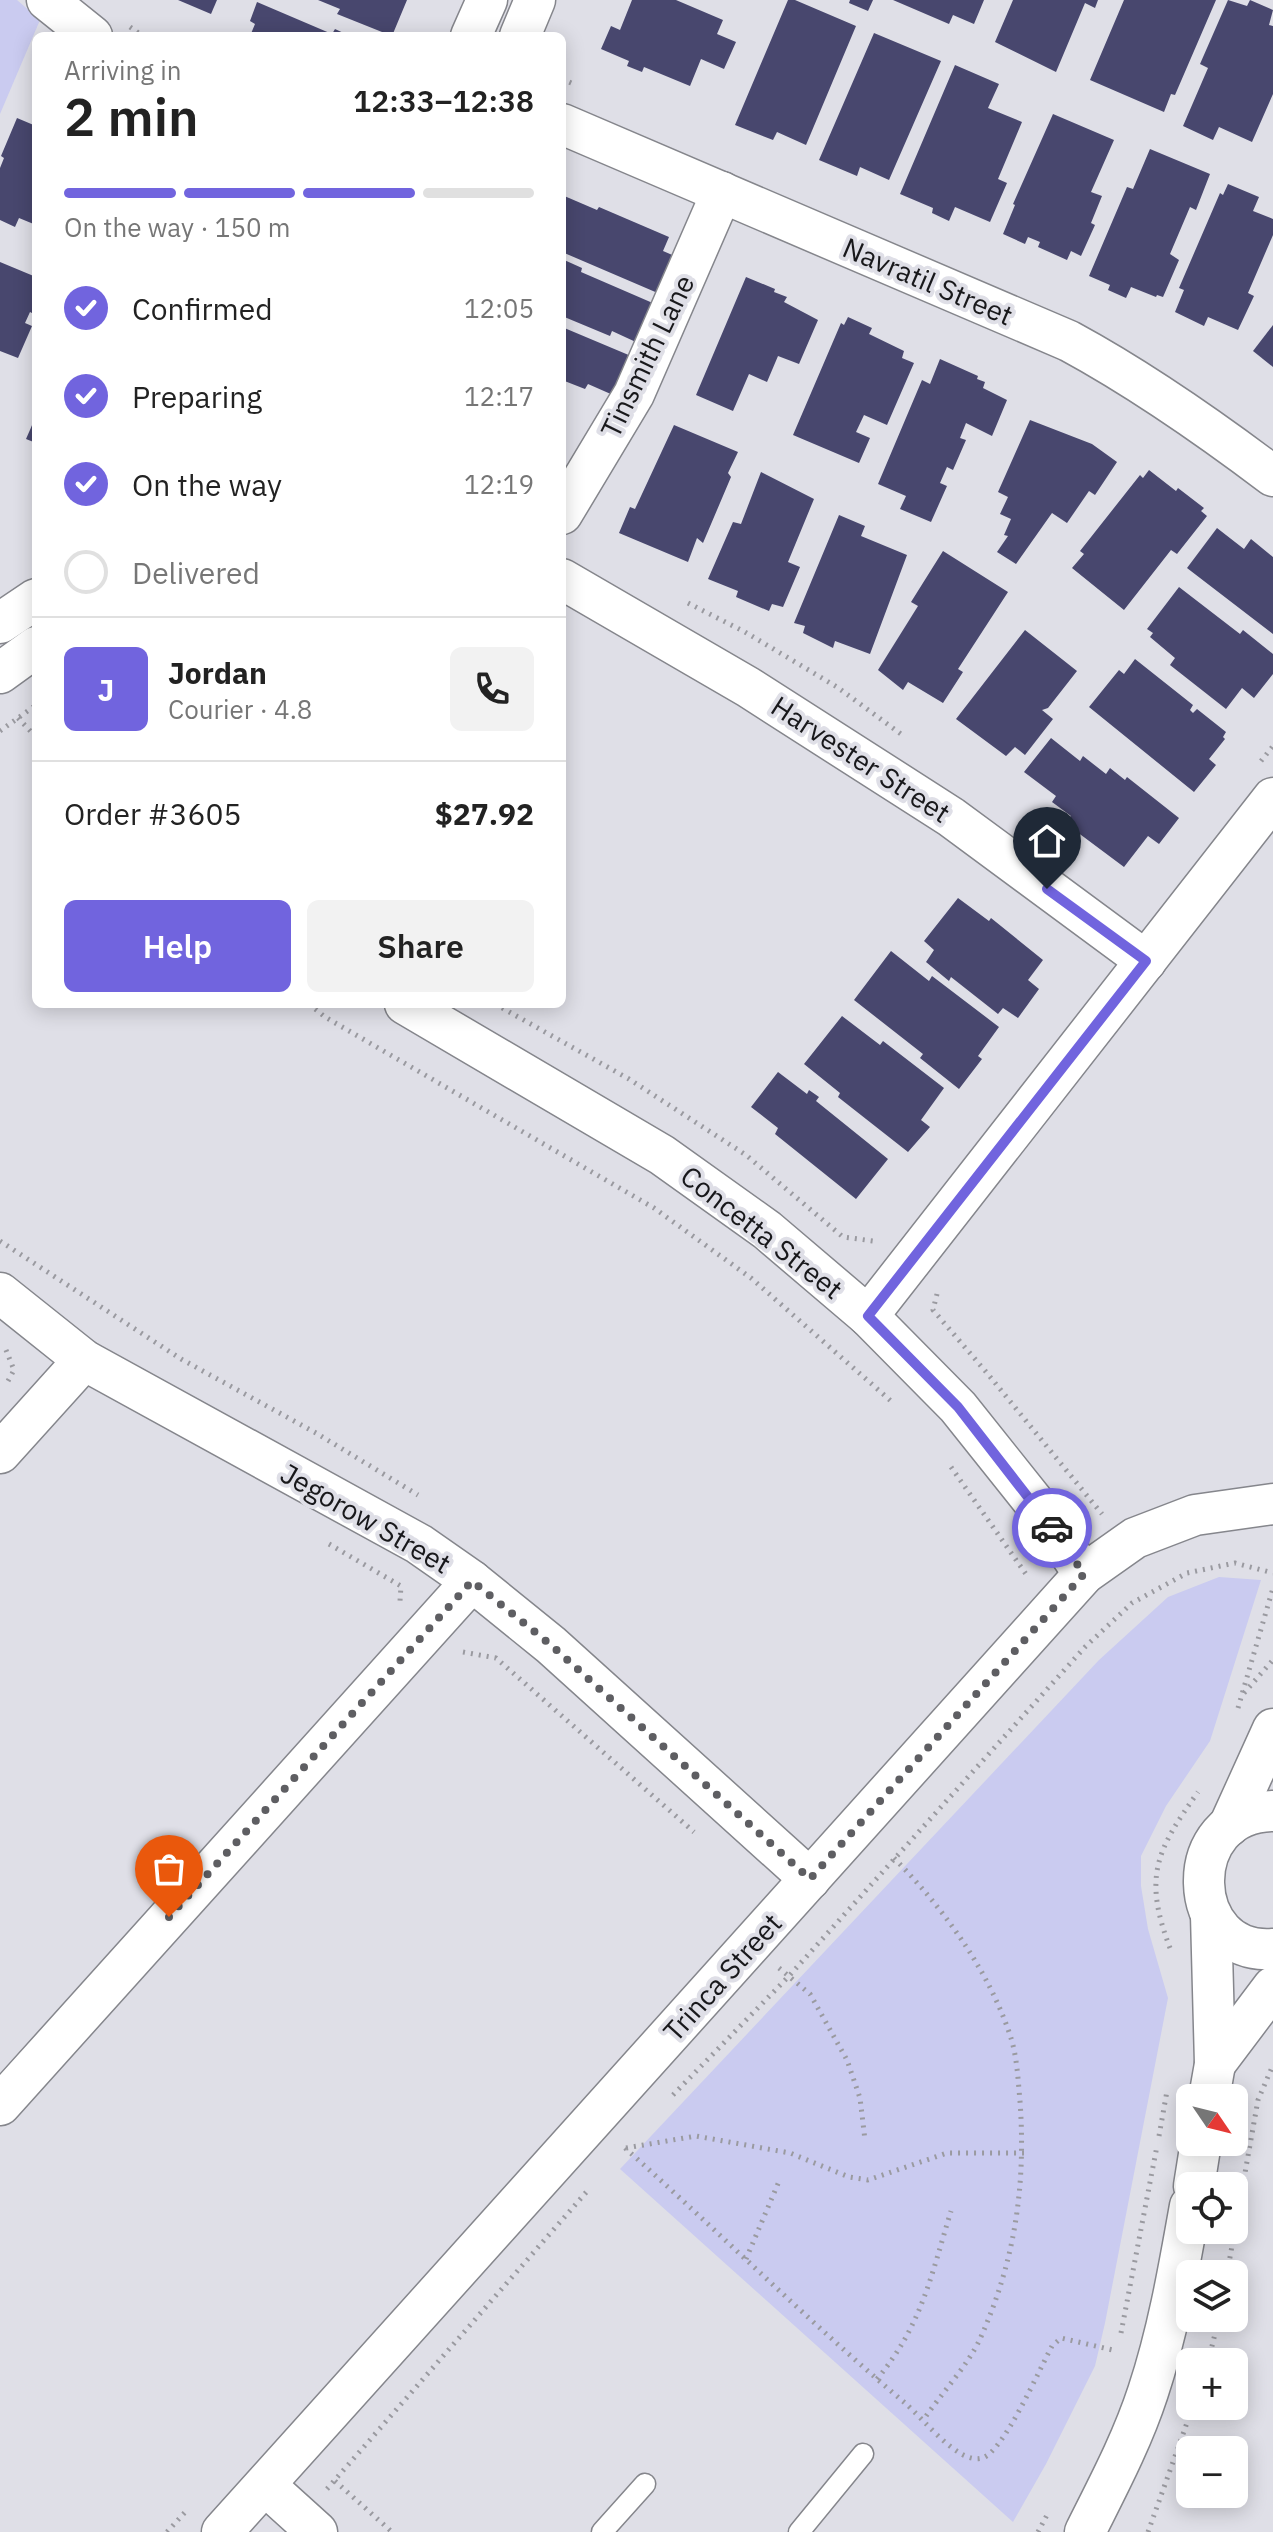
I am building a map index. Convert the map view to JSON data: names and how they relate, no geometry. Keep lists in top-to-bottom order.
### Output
{
  "streets": {
    "street": [
      "Navratil Street",
      "Tinsmith Lane",
      "Harvester Street",
      "Concetta Street",
      "Jegorow Street",
      "Trinca Street"
    ]
  },
  "crossings": [
    ["Navratil Street", "Tinsmith Lane"],
    ["Concetta Street", "Trinca Street"],
    ["Jegorow Street", "Trinca Street"]
  ],
  "north": "bottom right",
  "page": {
    "heading": ["2 min", "Arriving in", "12:33–12:38"],
    "panel": [
      "Jordan",
      "Courier · 4.8",
      "Order #3605",
      "$27.92"
    ],
    "bar": "On the way · 150 m",
    "list": [
      ["Confirmed", "12:05"],
      ["Preparing", "12:17"],
      ["On the way", "12:19"],
      "Delivered"
    ],
    "round": "J",
    "buttons": ["Help", "Share"],
    "map_buttons": ["+", "−"]
  }
}
